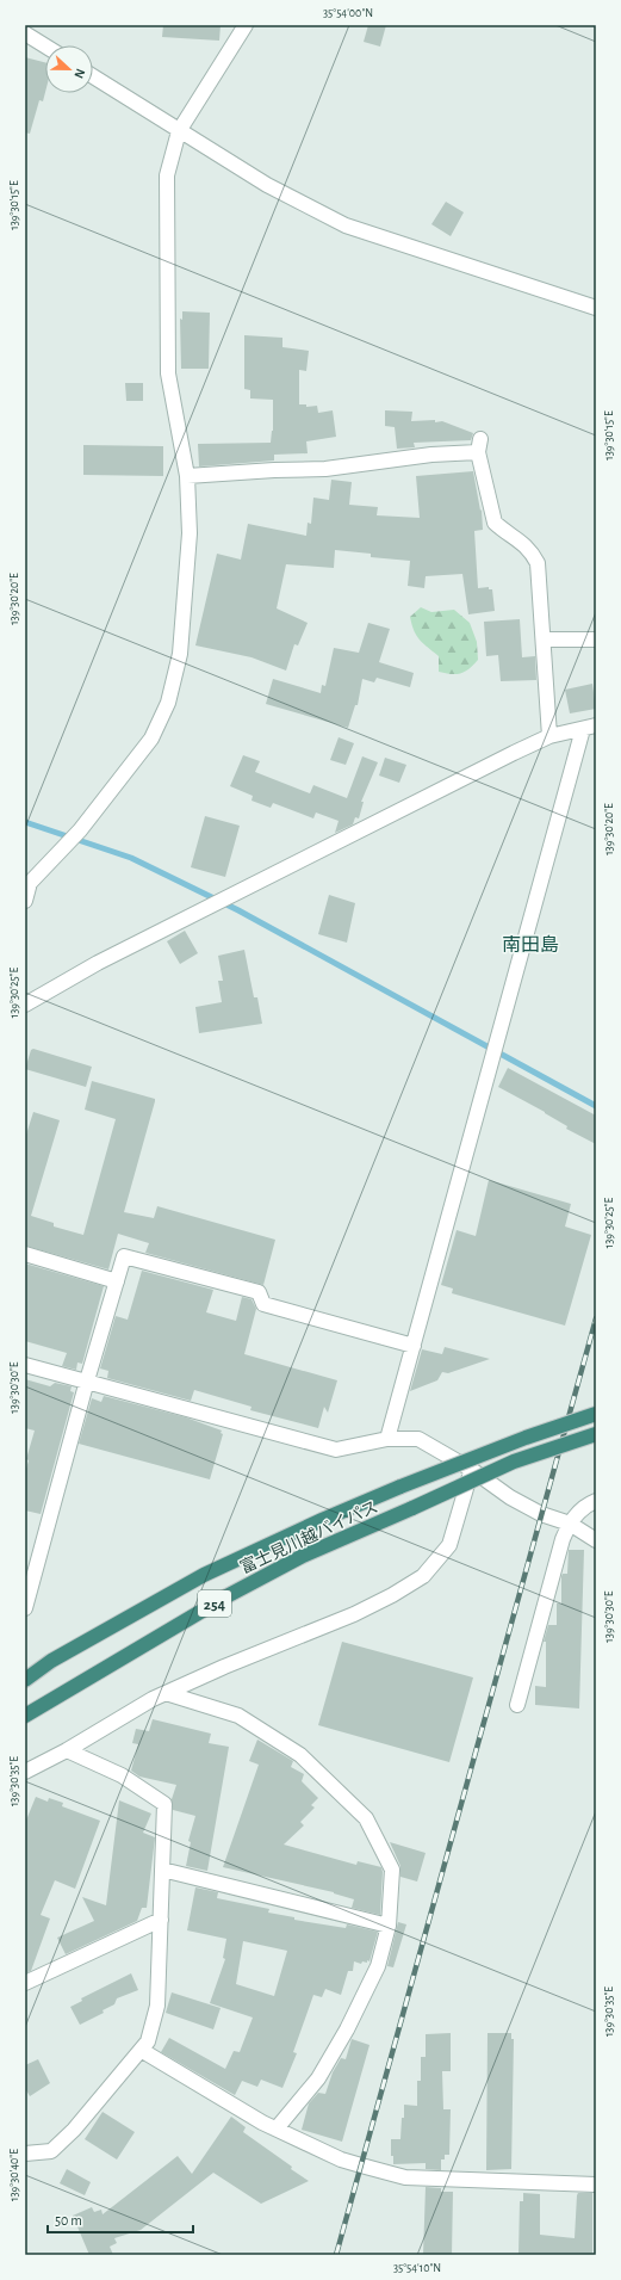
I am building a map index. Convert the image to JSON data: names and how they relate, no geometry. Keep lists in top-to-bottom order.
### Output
{
  "streets": {
    "highway": ["富士見川越バイパス", "254"]
  },
  "districts": ["南田島"],
  "scale_bar": "50 m",
  "north": "right",
  "coordinates": [
    "35°54'00\"N",
    "139°30'15\"E",
    "139°30'20\"E",
    "139°30'25\"E",
    "139°30'30\"E",
    "139°30'35\"E",
    "139°30'40\"E",
    "35°54'10\"N"
  ]
}
